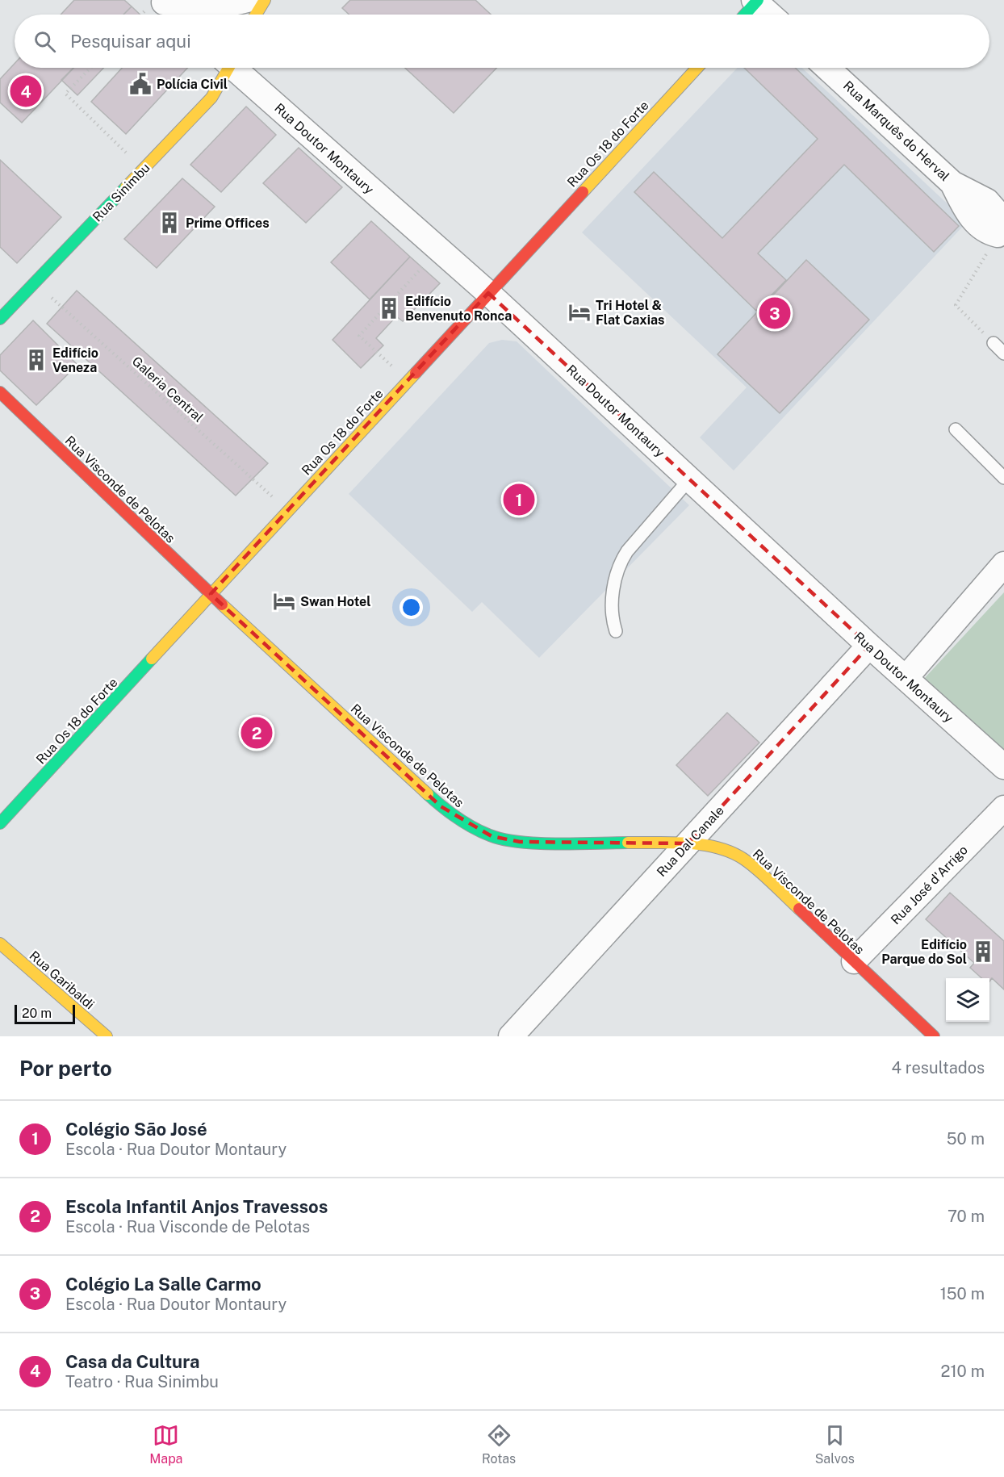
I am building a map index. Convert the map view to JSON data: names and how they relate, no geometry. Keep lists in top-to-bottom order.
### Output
{
  "streets": {
    "main road": [
      "Rua Os 18 do Forte",
      "Rua Sinimbu",
      "Rua Visconde de Pelotas",
      "Rua Garibaldi"
    ],
    "street": [
      "Rua Marquês do Herval",
      "Rua Doutor Montaury",
      "Rua Dal Canale",
      "Rua José d'Arrigo"
    ],
    "path": ["Galeria Central"]
  },
  "crossings": [
    ["Rua Os 18 do Forte", "Rua Doutor Montaury"],
    ["Rua Os 18 do Forte", "Galeria Central"],
    ["Rua Os 18 do Forte", "Rua Visconde de Pelotas"],
    ["Rua Doutor Montaury", "Rua Dal Canale"],
    ["Rua Sinimbu", "Galeria Central"],
    ["Rua Visconde de Pelotas", "Rua Dal Canale"],
    ["Rua Visconde de Pelotas", "Rua José d'Arrigo"]
  ],
  "places": {
    "public building": ["Polícia Civil"],
    "building": [
      "Prime Offices",
      "Edifício Benvenuto Ronca",
      "Edifício Veneza",
      "Edifício Parque do Sol"
    ],
    "hotel": ["Tri Hotel & Flat Caxias", "Swan Hotel"]
  },
  "scale_bar": "20 m",
  "page": {
    "search": "Pesquisar aqui",
    "pins": [
      "4",
      "3",
      "1",
      "2"
    ],
    "scale": "20 m",
    "heading": ["Por perto", "4 resultados"],
    "list": [
      {
        "mark": "1",
        "name": "Colégio São José",
        "note": "Escola · Rua Doutor Montaury",
        "value": "50 m"
      },
      {
        "mark": "2",
        "name": "Escola Infantil Anjos Travessos",
        "note": "Escola · Rua Visconde de Pelotas",
        "value": "70 m"
      },
      {
        "mark": "3",
        "name": "Colégio La Salle Carmo",
        "note": "Escola · Rua Doutor Montaury",
        "value": "150 m"
      },
      {
        "mark": "4",
        "name": "Casa da Cultura",
        "note": "Teatro · Rua Sinimbu",
        "value": "210 m"
      }
    ],
    "nav": ["Mapa", "Rotas", "Salvos"]
  }
}
